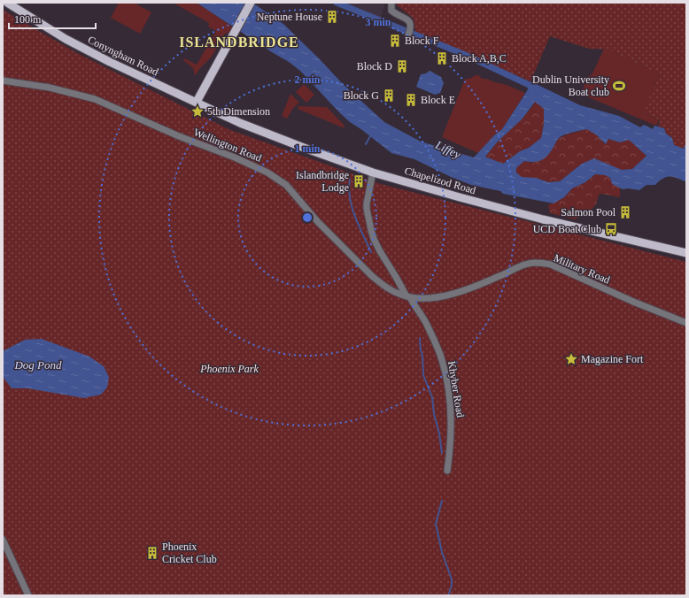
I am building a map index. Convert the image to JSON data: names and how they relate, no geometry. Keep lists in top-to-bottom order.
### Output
{
  "streets": {
    "main road": ["Conyngham Road", "Chapelizod Road"],
    "street": ["Wellington Road", "Military Road", "Khyber Road"]
  },
  "crossings": [
    ["Conyngham Road", "Chapelizod Road"],
    ["Wellington Road", "Military Road"],
    ["Wellington Road", "Khyber Road"],
    ["Chapelizod Road", "Khyber Road"],
    ["Military Road", "Khyber Road"]
  ],
  "districts": ["ISLANDBRIDGE"],
  "water": ["Liffey", "Dog Pond"],
  "parks": ["Phoenix Park"],
  "places": {
    "building": [
      "Neptune House",
      "Block F",
      "Block A,B,C",
      "Block D",
      "Block G",
      "Block E",
      "Islandbridge Lodge",
      "Salmon Pool",
      "Phoenix Cricket Club"
    ],
    "sports": ["Dublin University Boat club"],
    "place": ["5th Dimension", "Magazine Fort"],
    "bus stop": ["UCD Boat Club"]
  },
  "scale_bar": "100 m",
  "rings": ["3 min", "2 min", "1 min"]
}
